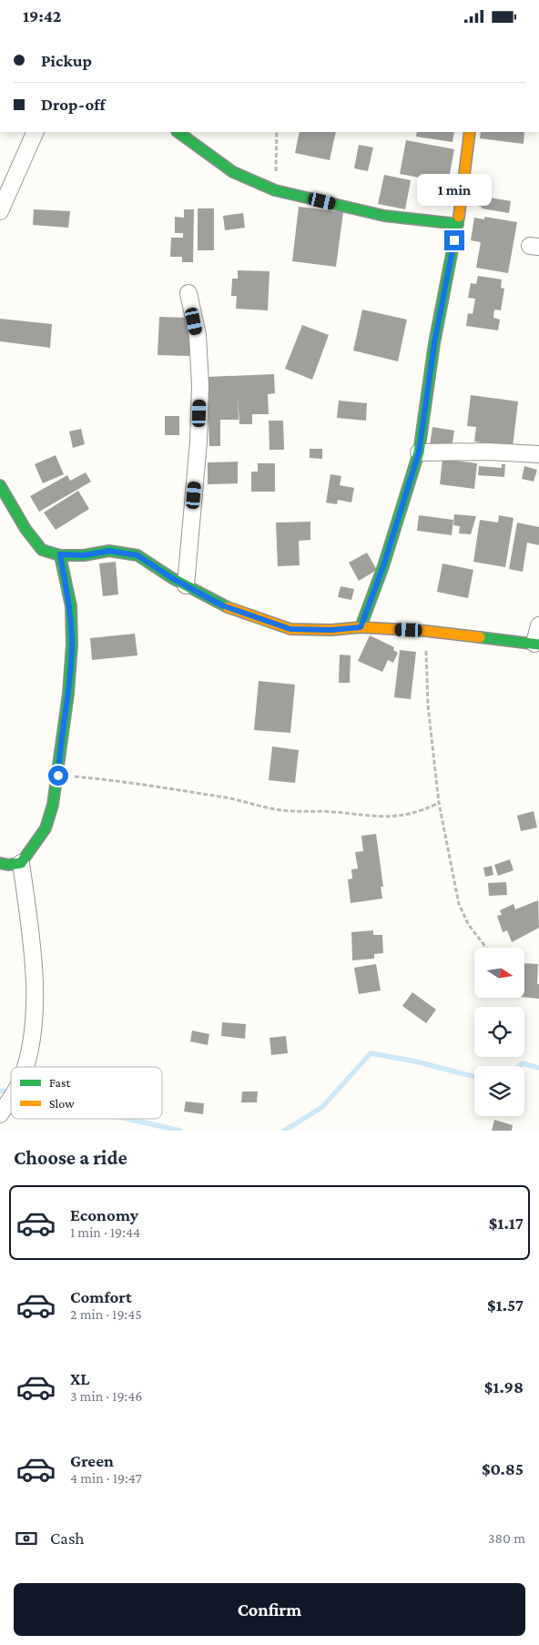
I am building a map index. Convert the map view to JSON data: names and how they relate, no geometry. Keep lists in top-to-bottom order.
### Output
{
  "legend": ["Fast", "Slow"],
  "north": "right",
  "page": {
    "status": "19:42",
    "banner": ["Pickup", "Drop-off"],
    "bubble": "1 min",
    "heading": "Choose a ride",
    "list": [
      {
        "name": "Economy",
        "note": "1 min · 19:44",
        "value": "$1.17"
      },
      {
        "name": "Comfort",
        "note": "2 min · 19:45",
        "value": "$1.57"
      },
      {
        "name": "XL",
        "note": "3 min · 19:46",
        "value": "$1.98"
      },
      {
        "name": "Green",
        "note": "4 min · 19:47",
        "value": "$0.85"
      }
    ],
    "pay": ["Cash", "380 m"],
    "buttons": "Confirm"
  }
}
